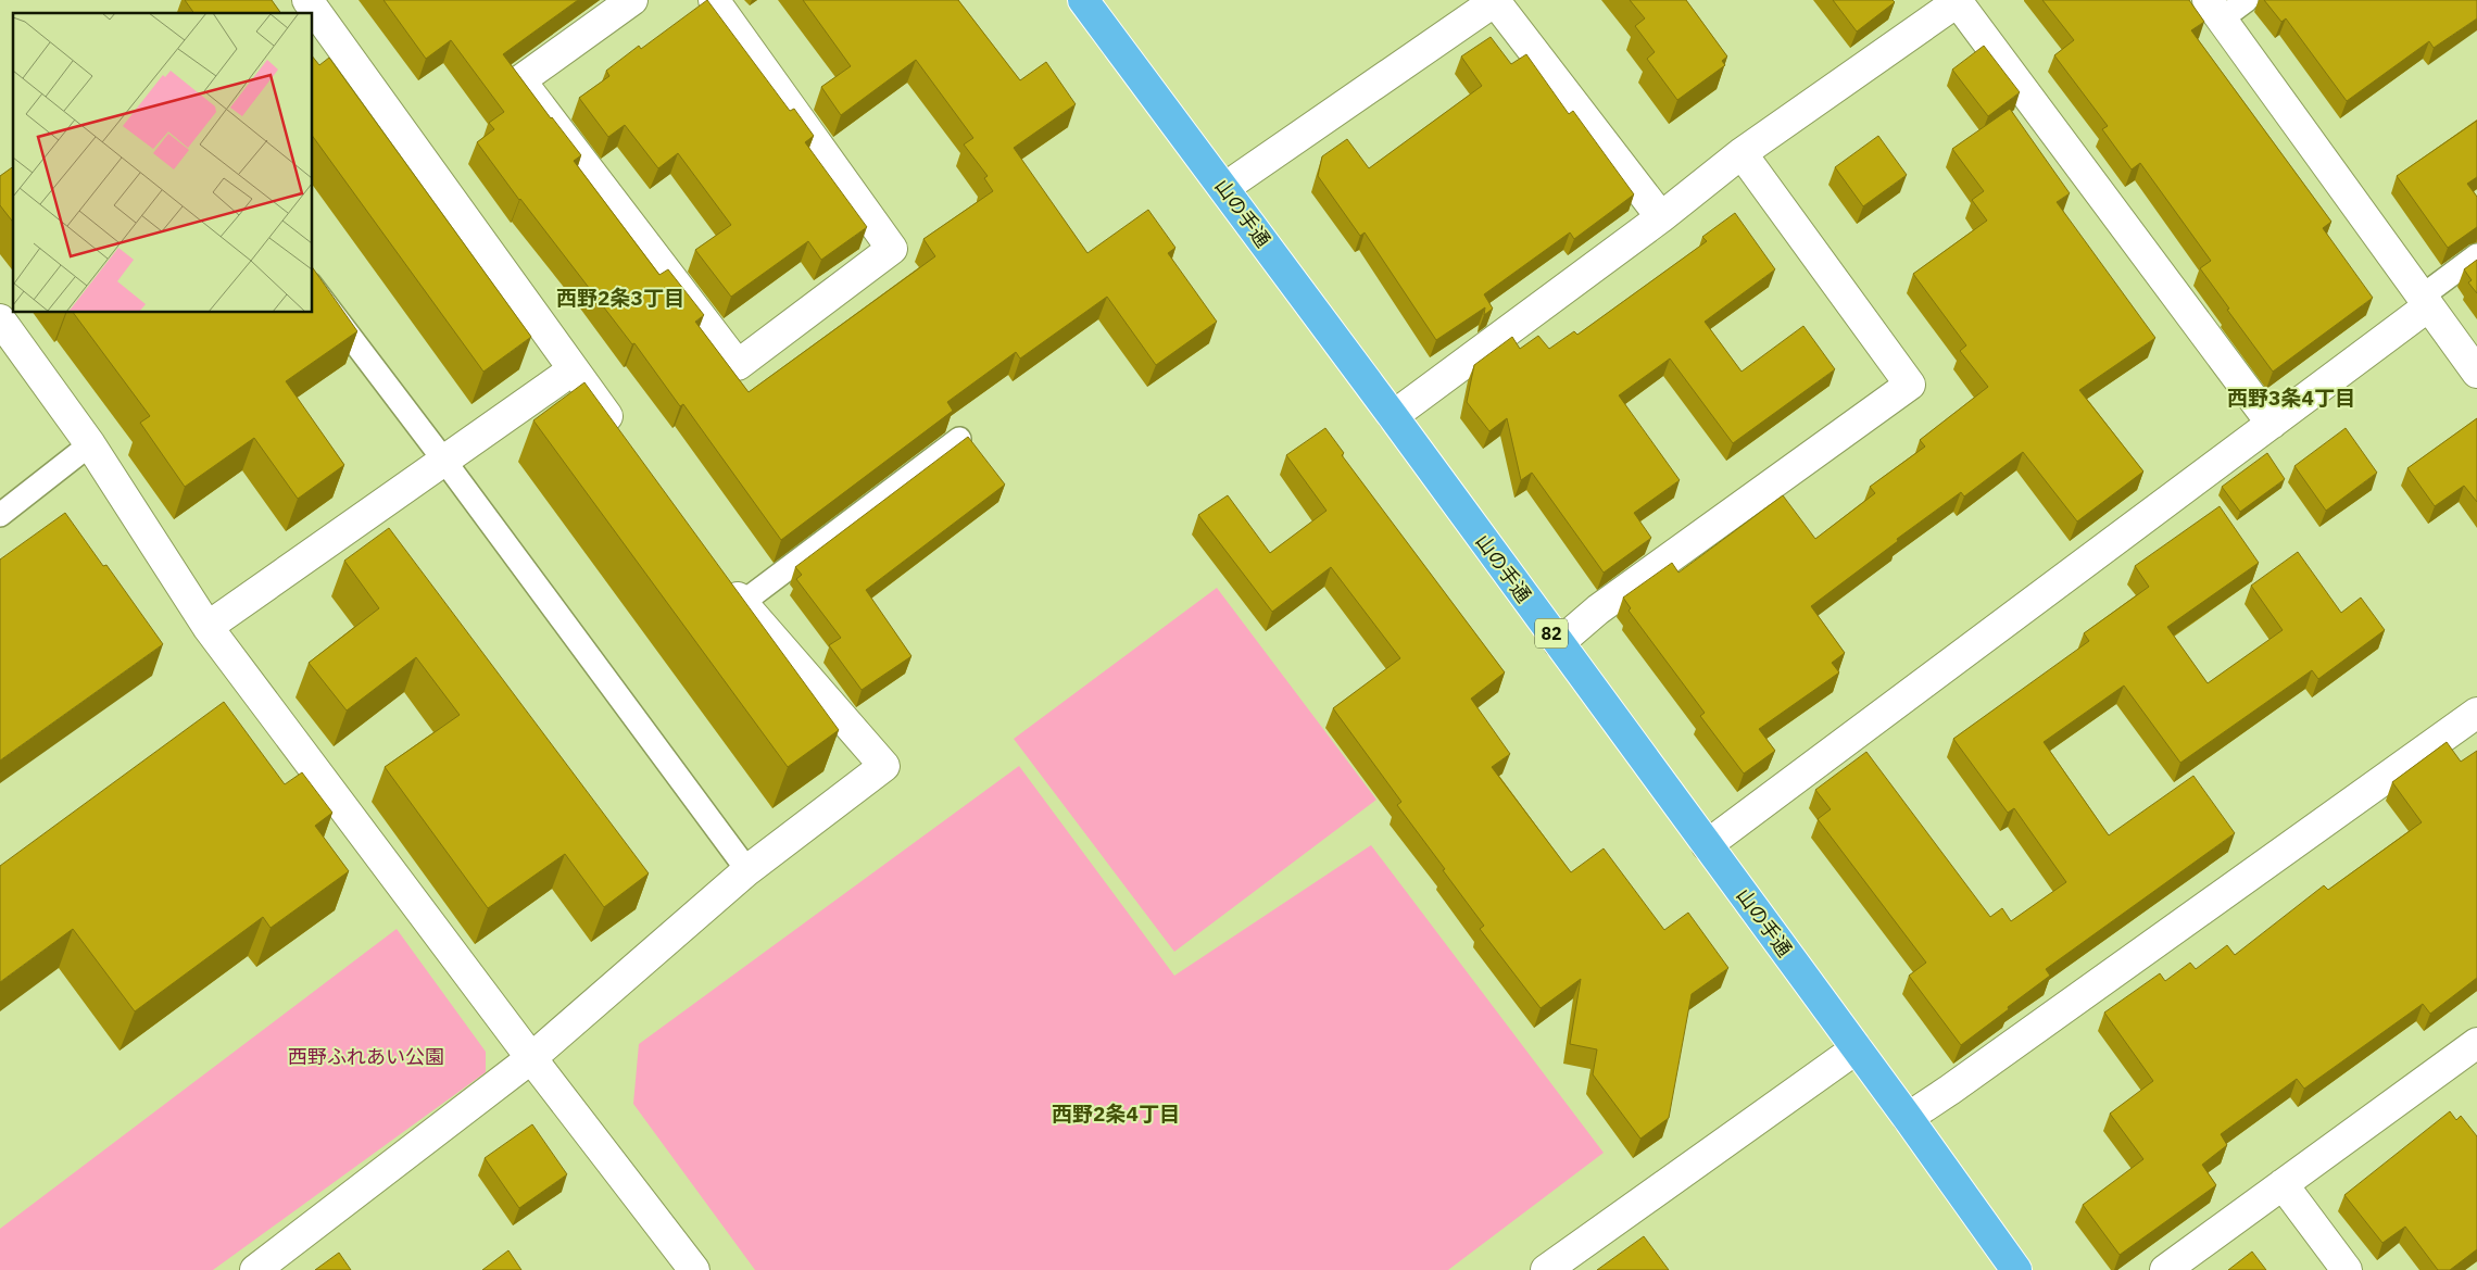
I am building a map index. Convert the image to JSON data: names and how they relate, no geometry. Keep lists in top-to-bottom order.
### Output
{
  "streets": {
    "main road": ["山の手通", "82"]
  },
  "districts": ["西野2条3丁目", "西野3条4丁目", "西野2条4丁目"],
  "parks": ["西野ふれあい公園"]
}
